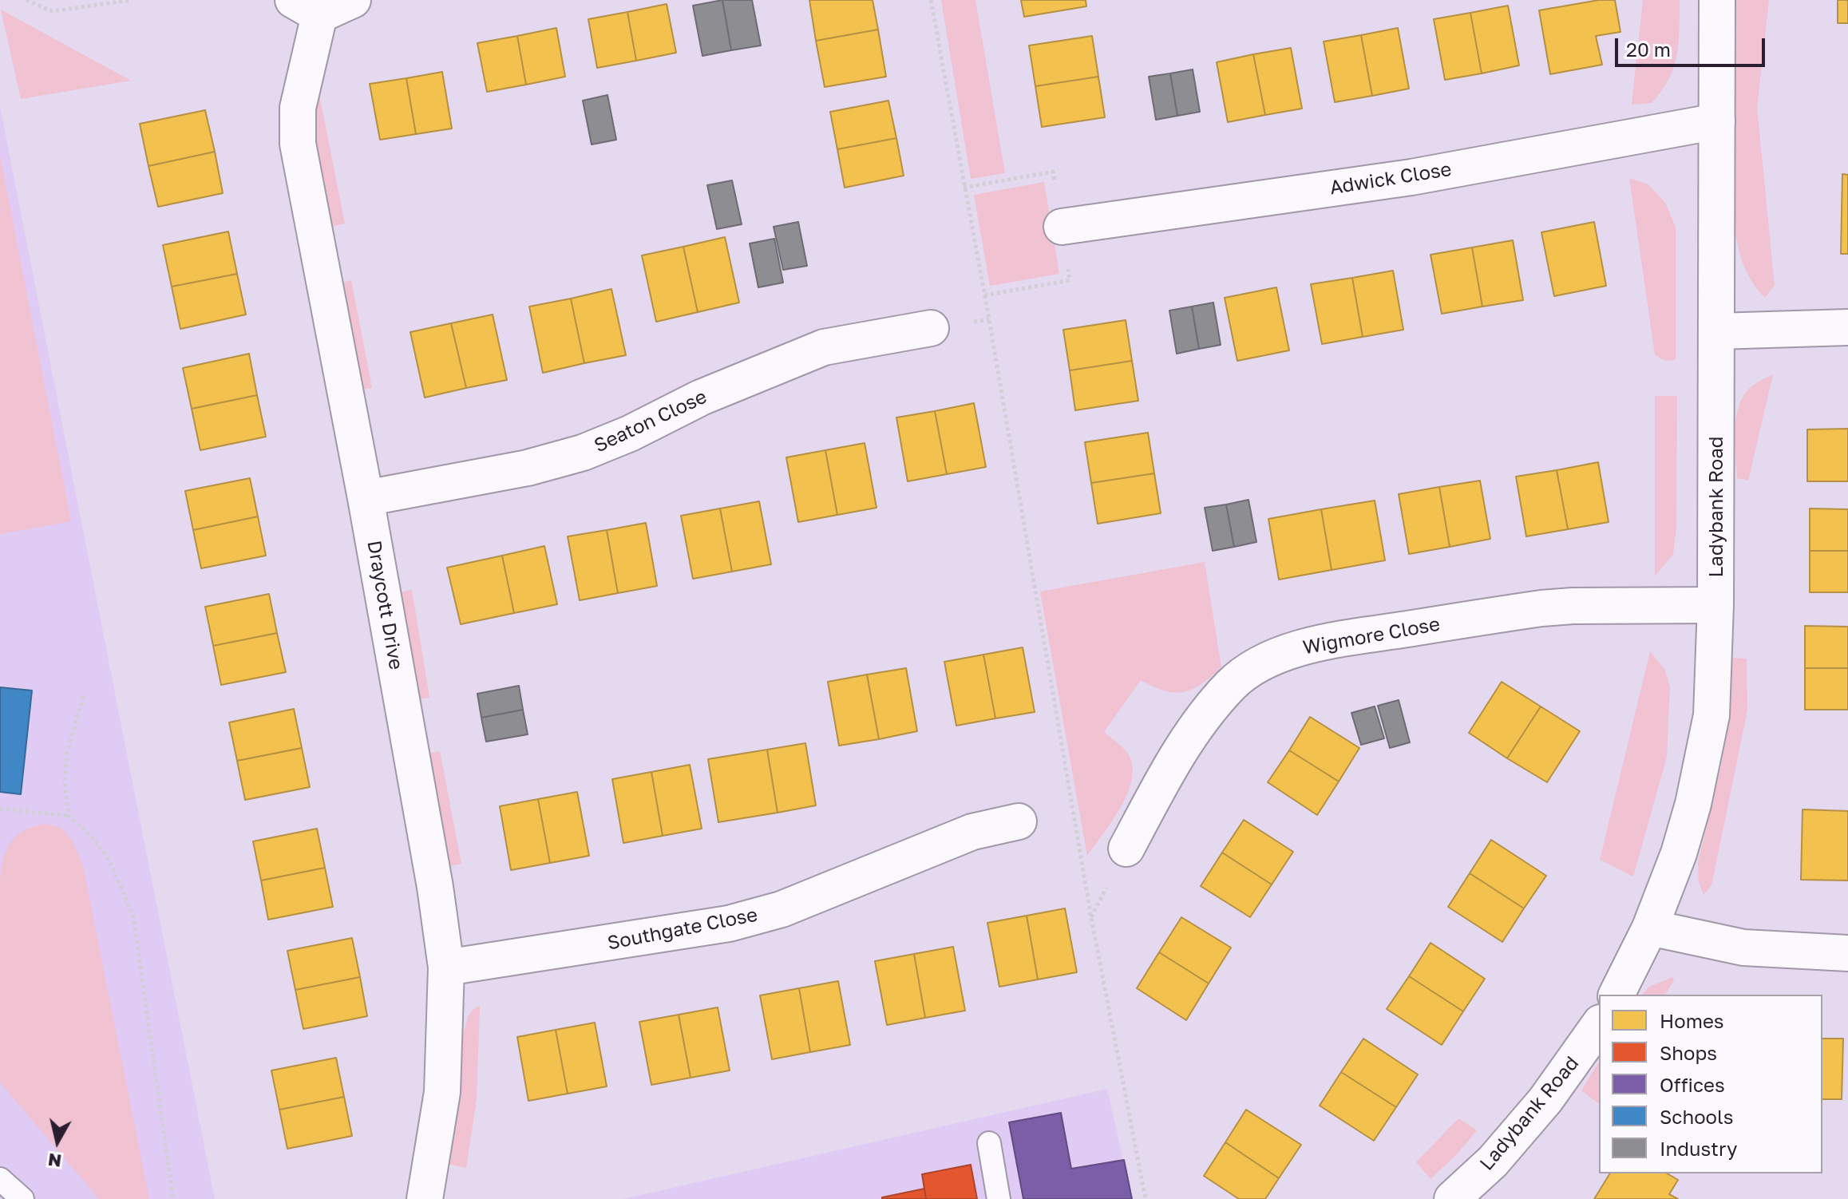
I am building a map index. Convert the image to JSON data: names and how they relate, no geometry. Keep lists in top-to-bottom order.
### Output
{
  "streets": {
    "street": [
      "Adwick Close",
      "Seaton Close",
      "Ladybank Road",
      "Draycott Drive",
      "Wigmore Close",
      "Southgate Close"
    ]
  },
  "crossings": [
    ["Adwick Close", "Ladybank Road"],
    ["Seaton Close", "Draycott Drive"],
    ["Ladybank Road", "Wigmore Close"],
    ["Draycott Drive", "Southgate Close"]
  ],
  "legend": [
    "Homes",
    "Shops",
    "Offices",
    "Schools",
    "Industry"
  ],
  "scale_bar": "20 m",
  "north": "bottom"
}
